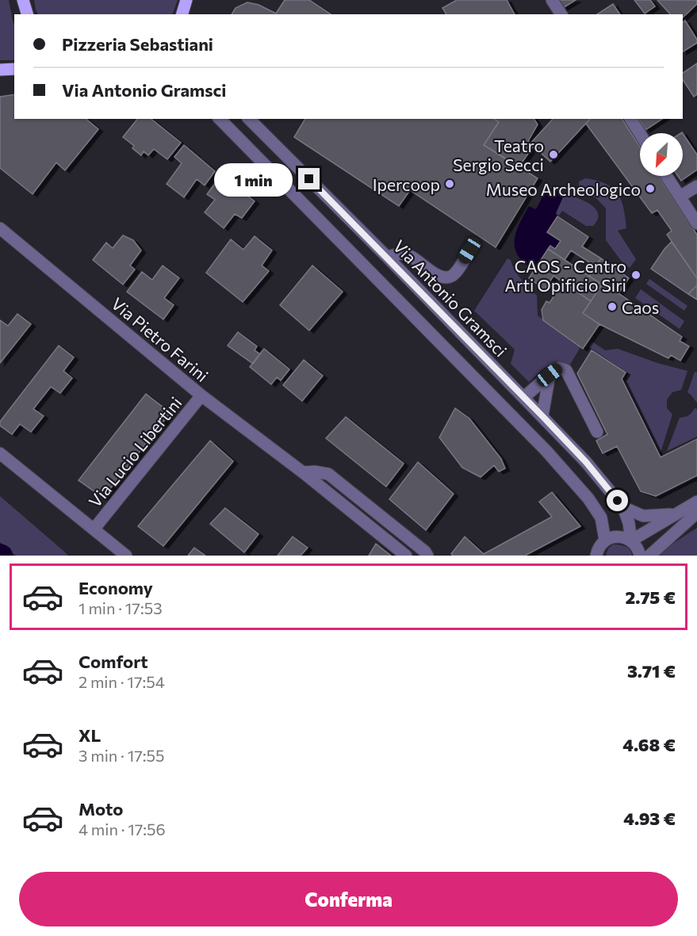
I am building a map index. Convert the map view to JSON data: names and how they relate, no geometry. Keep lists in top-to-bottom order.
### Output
{
  "streets": {
    "street": ["Via Antonio Gramsci", "Via Pietro Farini", "Via Lucio Libertini"]
  },
  "crossings": [
    ["Via Pietro Farini", "Via Lucio Libertini"]
  ],
  "places": [
    "Teatro Sergio Secci",
    "Ipercoop",
    "Museo Archeologico",
    "CAOS - Centro Arti Opificio Siri",
    "Caos"
  ],
  "north": "bottom left",
  "page": {
    "banner": ["Pizzeria Sebastiani", "Via Antonio Gramsci"],
    "bubble": "1 min",
    "list": [
      {
        "name": "Economy",
        "note": "1 min · 17:53",
        "value": "2.75 €"
      },
      {
        "name": "Comfort",
        "note": "2 min · 17:54",
        "value": "3.71 €"
      },
      {
        "name": "XL",
        "note": "3 min · 17:55",
        "value": "4.68 €"
      },
      {
        "name": "Moto",
        "note": "4 min · 17:56",
        "value": "4.93 €"
      }
    ],
    "buttons": "Conferma"
  }
}
